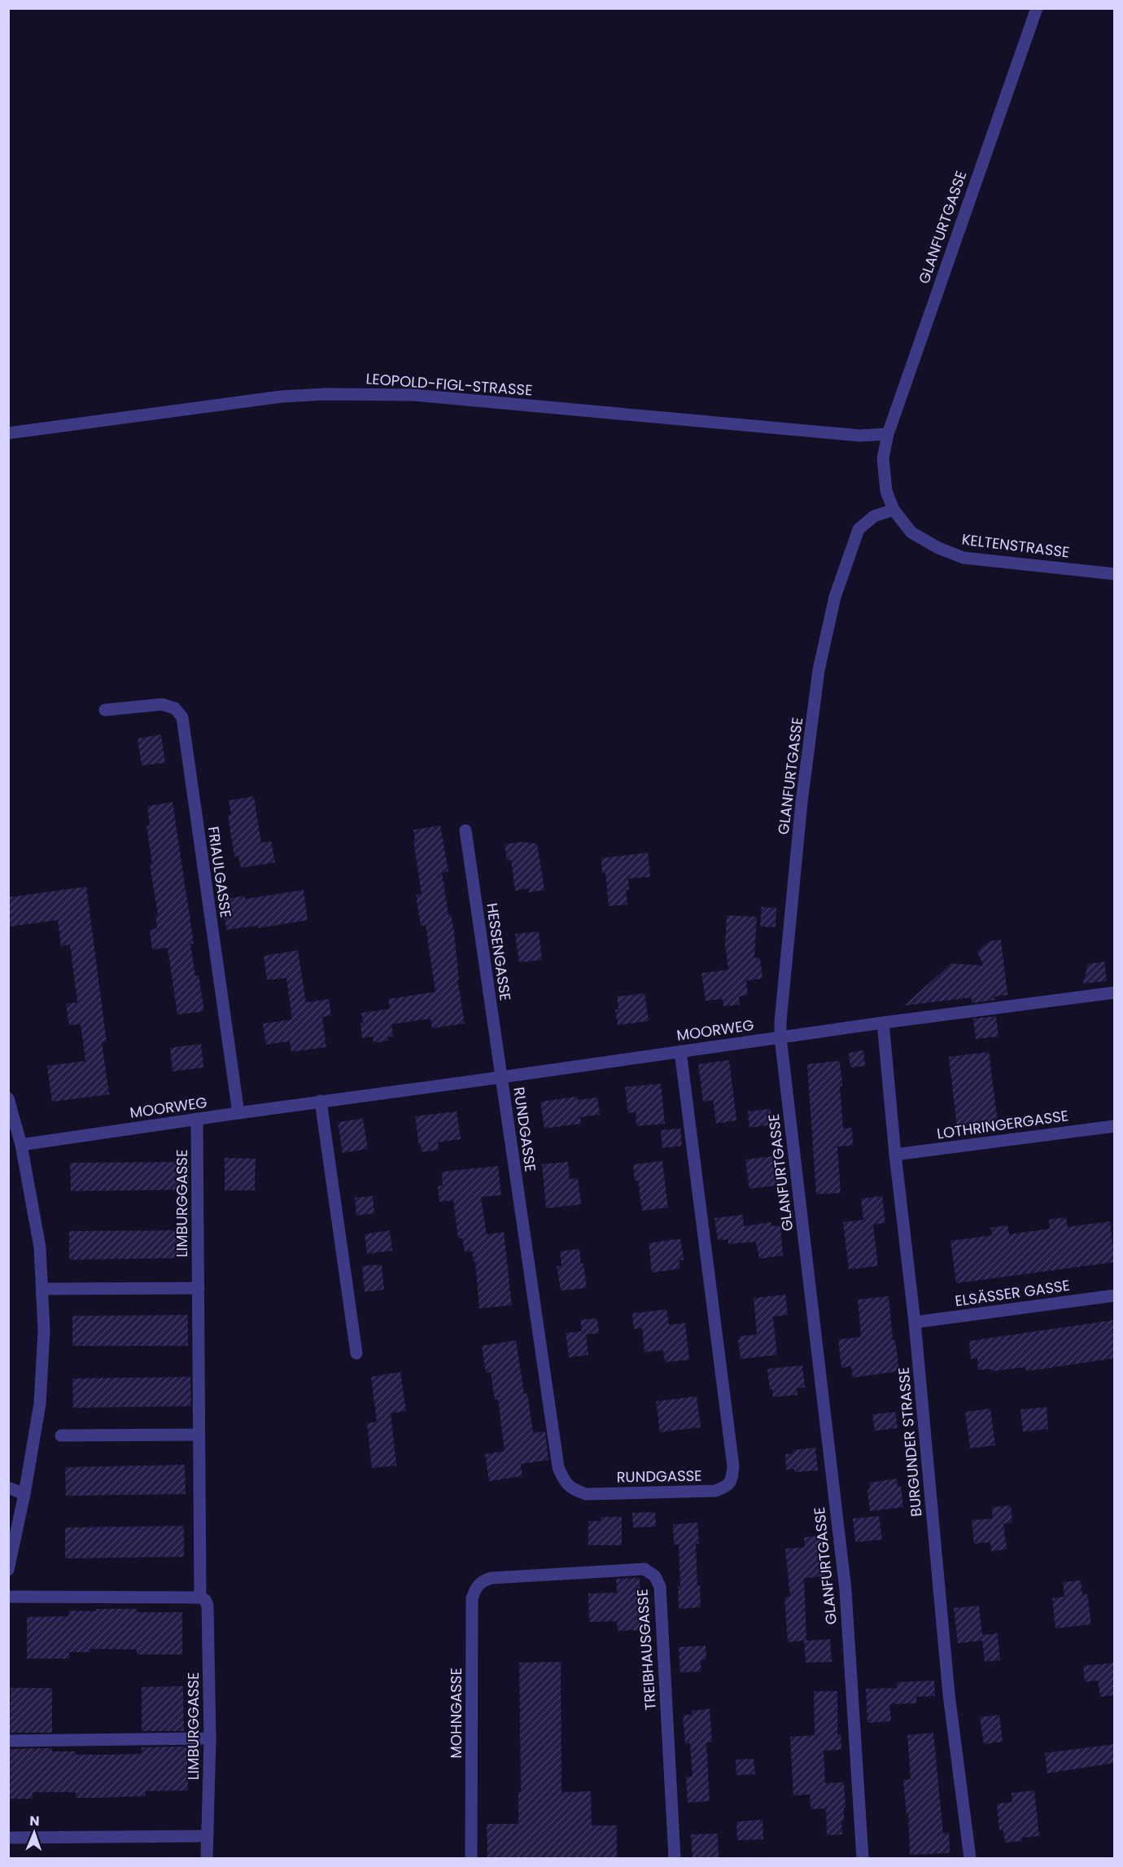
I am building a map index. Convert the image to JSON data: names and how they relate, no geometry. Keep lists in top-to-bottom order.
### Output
{
  "streets": {
    "street": [
      "GLANFURTGASSE",
      "LEOPOLD-FIGL-STRASSE",
      "KELTENSTRASSE",
      "FRIAULGASSE",
      "HESSENGASSE",
      "MOORWEG",
      "LOTHRINGERGASSE",
      "RUNDGASSE",
      "LIMBURGGASSE",
      "ELSÄSSER GASSE",
      "BURGUNDER STRASSE",
      "TREIBHAUSGASSE",
      "MOHNGASSE"
    ]
  },
  "crossings": [
    ["GLANFURTGASSE", "LEOPOLD-FIGL-STRASSE"],
    ["GLANFURTGASSE", "KELTENSTRASSE"],
    ["GLANFURTGASSE", "MOORWEG"],
    ["FRIAULGASSE", "MOORWEG"],
    ["HESSENGASSE", "MOORWEG"],
    ["HESSENGASSE", "RUNDGASSE"],
    ["MOORWEG", "RUNDGASSE"],
    ["MOORWEG", "LIMBURGGASSE"],
    ["MOORWEG", "BURGUNDER STRASSE"],
    ["LOTHRINGERGASSE", "BURGUNDER STRASSE"],
    ["ELSÄSSER GASSE", "BURGUNDER STRASSE"],
    ["TREIBHAUSGASSE", "MOHNGASSE"]
  ],
  "north": "top"
}
